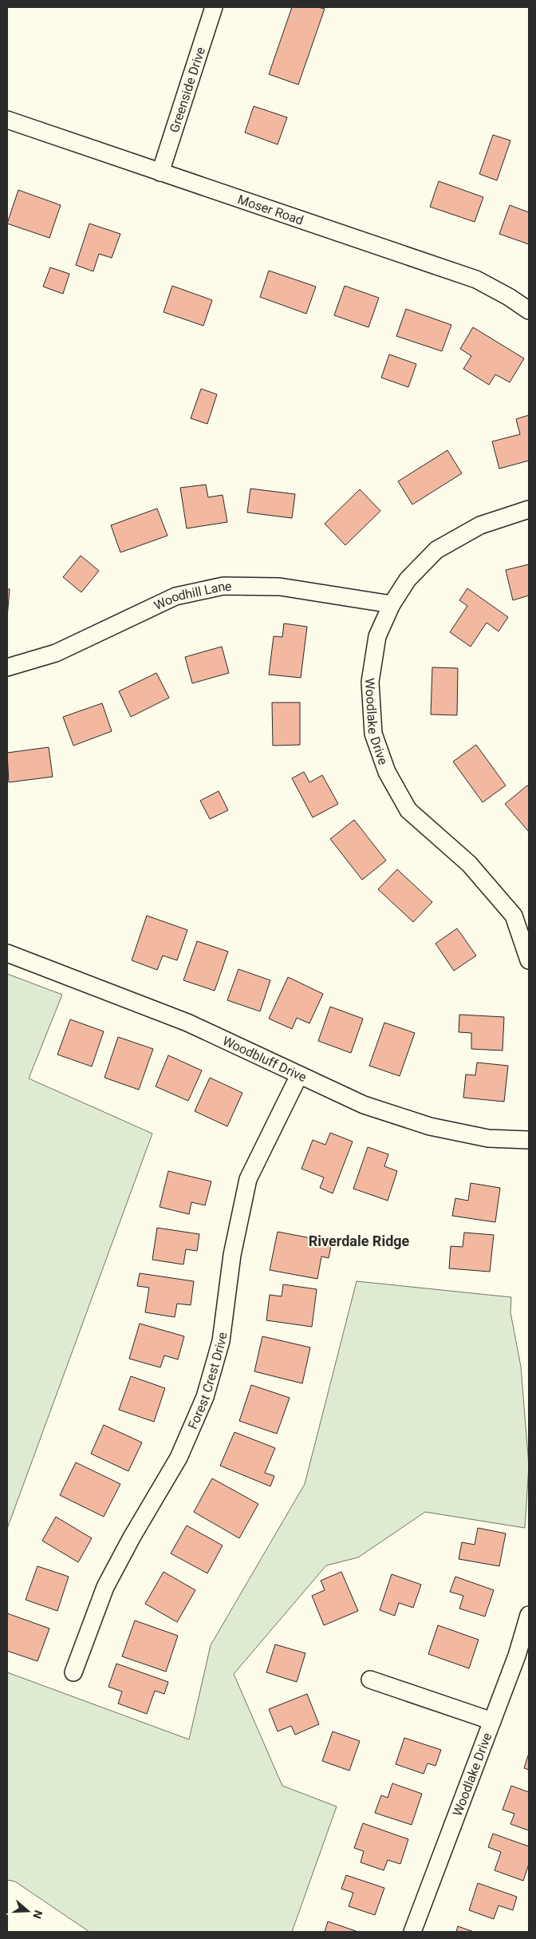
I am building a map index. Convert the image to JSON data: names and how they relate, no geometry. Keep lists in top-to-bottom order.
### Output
{
  "streets": {
    "street": [
      "Greenside Drive",
      "Moser Road",
      "Woodhill Lane",
      "Woodlake Drive",
      "Woodbluff Drive",
      "Forest Crest Drive"
    ]
  },
  "crossings": [
    ["Greenside Drive", "Moser Road"],
    ["Woodhill Lane", "Woodlake Drive"],
    ["Woodbluff Drive", "Forest Crest Drive"]
  ],
  "districts": ["Riverdale Ridge"],
  "north": "right"
}
